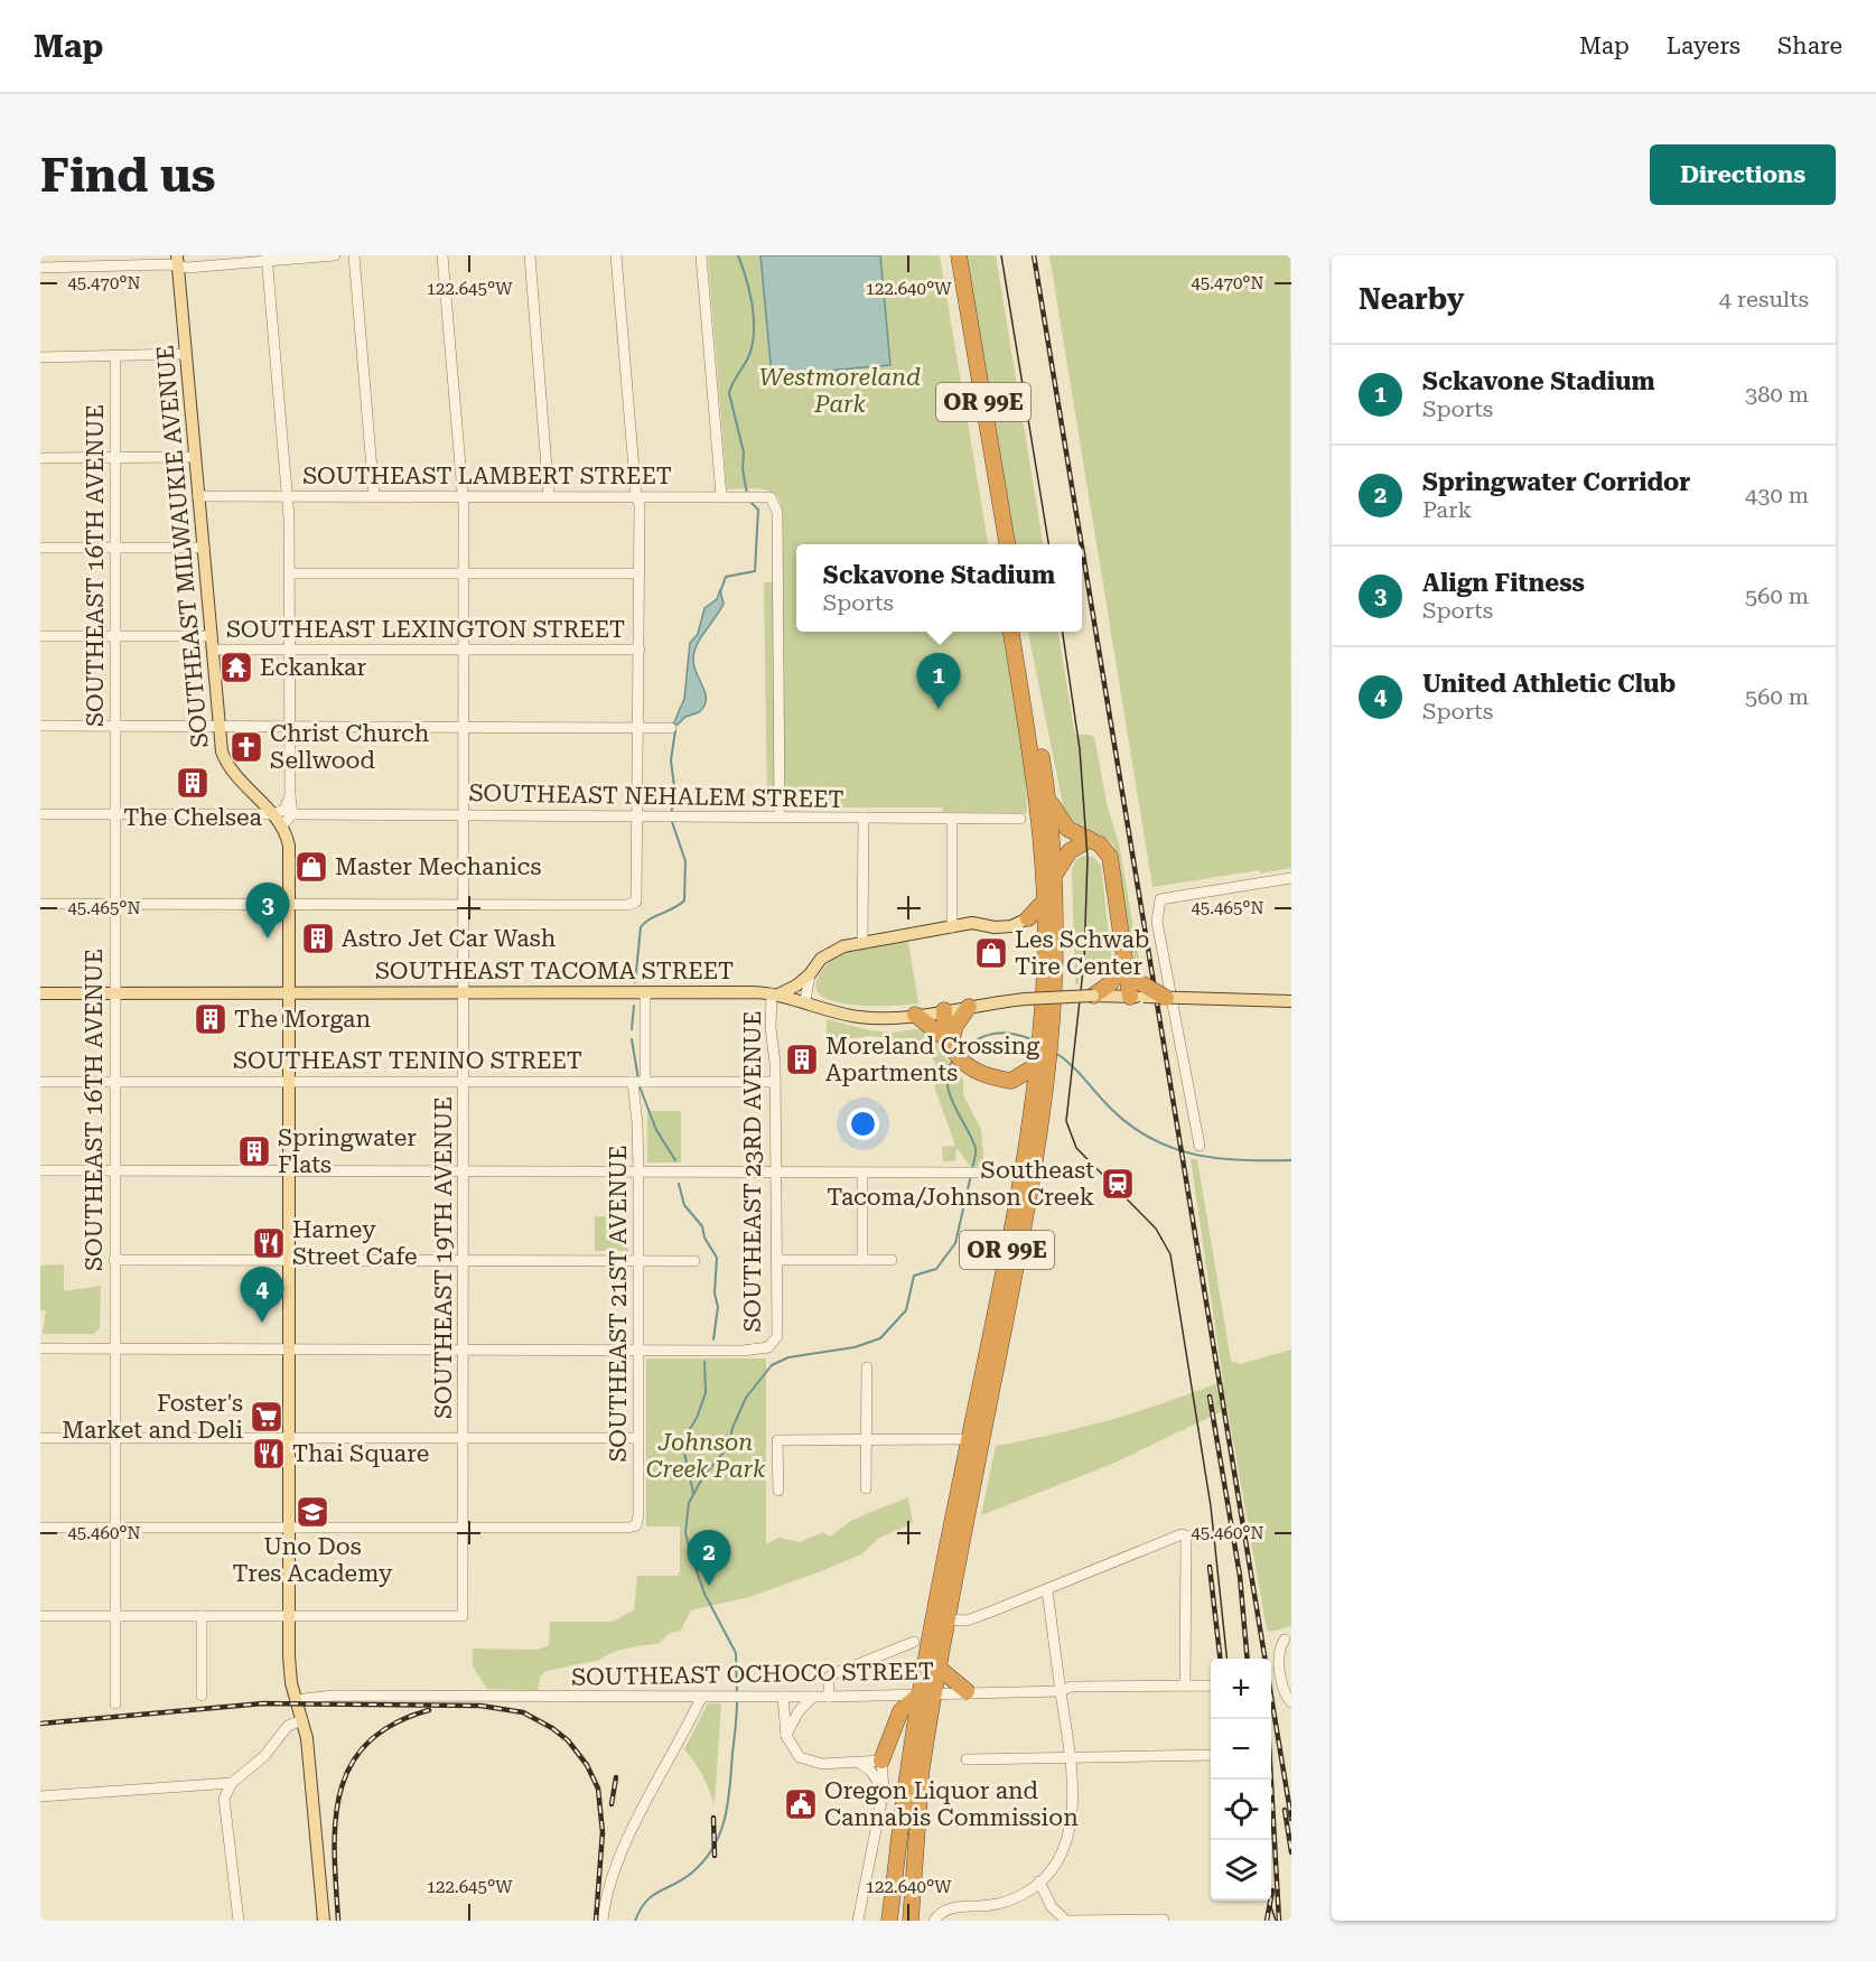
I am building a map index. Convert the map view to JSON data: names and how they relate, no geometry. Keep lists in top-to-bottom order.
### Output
{
  "streets": {
    "highway": ["OR 99E"],
    "main road": ["SOUTHEAST MILWAUKIE AVENUE", "SOUTHEAST TACOMA STREET"],
    "street": [
      "SOUTHEAST LAMBERT STREET",
      "SOUTHEAST 16TH AVENUE",
      "SOUTHEAST LEXINGTON STREET",
      "SOUTHEAST NEHALEM STREET",
      "SOUTHEAST TENINO STREET",
      "SOUTHEAST 23RD AVENUE",
      "SOUTHEAST 19TH AVENUE",
      "SOUTHEAST 21ST AVENUE",
      "SOUTHEAST OCHOCO STREET"
    ]
  },
  "crossings": [
    ["OR 99E", "SOUTHEAST OCHOCO STREET"],
    ["SOUTHEAST LAMBERT STREET", "SOUTHEAST MILWAUKIE AVENUE"],
    ["SOUTHEAST LAMBERT STREET", "SOUTHEAST NEHALEM STREET"],
    ["SOUTHEAST LAMBERT STREET", "SOUTHEAST 19TH AVENUE"],
    ["SOUTHEAST MILWAUKIE AVENUE", "SOUTHEAST LEXINGTON STREET"],
    ["SOUTHEAST 16TH AVENUE", "SOUTHEAST LEXINGTON STREET"],
    ["SOUTHEAST 16TH AVENUE", "SOUTHEAST TACOMA STREET"],
    ["SOUTHEAST 16TH AVENUE", "SOUTHEAST TENINO STREET"],
    ["SOUTHEAST LEXINGTON STREET", "SOUTHEAST 19TH AVENUE"],
    ["SOUTHEAST NEHALEM STREET", "SOUTHEAST 19TH AVENUE"],
    ["SOUTHEAST TACOMA STREET", "SOUTHEAST 23RD AVENUE"],
    ["SOUTHEAST TACOMA STREET", "SOUTHEAST 19TH AVENUE"],
    ["SOUTHEAST TACOMA STREET", "SOUTHEAST 21ST AVENUE"],
    ["SOUTHEAST TENINO STREET", "SOUTHEAST 23RD AVENUE"],
    ["SOUTHEAST TENINO STREET", "SOUTHEAST 19TH AVENUE"],
    ["SOUTHEAST TENINO STREET", "SOUTHEAST 21ST AVENUE"],
    ["SOUTHEAST 23RD AVENUE", "SOUTHEAST 21ST AVENUE"],
    ["SOUTHEAST 19TH AVENUE", "SOUTHEAST 21ST AVENUE"]
  ],
  "parks": ["Westmoreland Park", "Johnson Creek Park"],
  "places": {
    "temple": ["Eckankar"],
    "church": ["Christ Church Sellwood"],
    "building": [
      "The Chelsea",
      "Astro Jet Car Wash",
      "The Morgan",
      "Moreland Crossing Apartments",
      "Springwater Flats"
    ],
    "shop": ["Master Mechanics", "Les Schwab Tire Center"],
    "station": ["Southeast Tacoma/Johnson Creek"],
    "restaurant": ["Harney Street Cafe", "Thai Square"],
    "supermarket": ["Foster's Market and Deli"],
    "school or university": ["Uno Dos Tres Academy"],
    "public building": ["Oregon Liquor and Cannabis Commission"]
  },
  "page": {
    "header": "Map",
    "nav": ["Map", "Layers", "Share"],
    "buttons": "Directions",
    "title": "Find us",
    "heading": ["Nearby", "4 results"],
    "list": [
      {
        "mark": "1",
        "name": "Sckavone Stadium",
        "note": "Sports",
        "value": "380 m"
      },
      {
        "mark": "2",
        "name": "Springwater Corridor",
        "note": "Park",
        "value": "430 m"
      },
      {
        "mark": "3",
        "name": "Align Fitness",
        "note": "Sports",
        "value": "560 m"
      },
      {
        "mark": "4",
        "name": "United Athletic Club",
        "note": "Sports",
        "value": "560 m"
      }
    ],
    "popup": ["Sckavone Stadium", "Sports"],
    "pins": [
      "1",
      "3",
      "4",
      "2"
    ],
    "map_buttons": ["+", "−"]
  },
  "coordinates": [
    "45.470°N",
    "122.645°W",
    "122.640°W",
    "45.465°N",
    "45.460°N"
  ]
}
